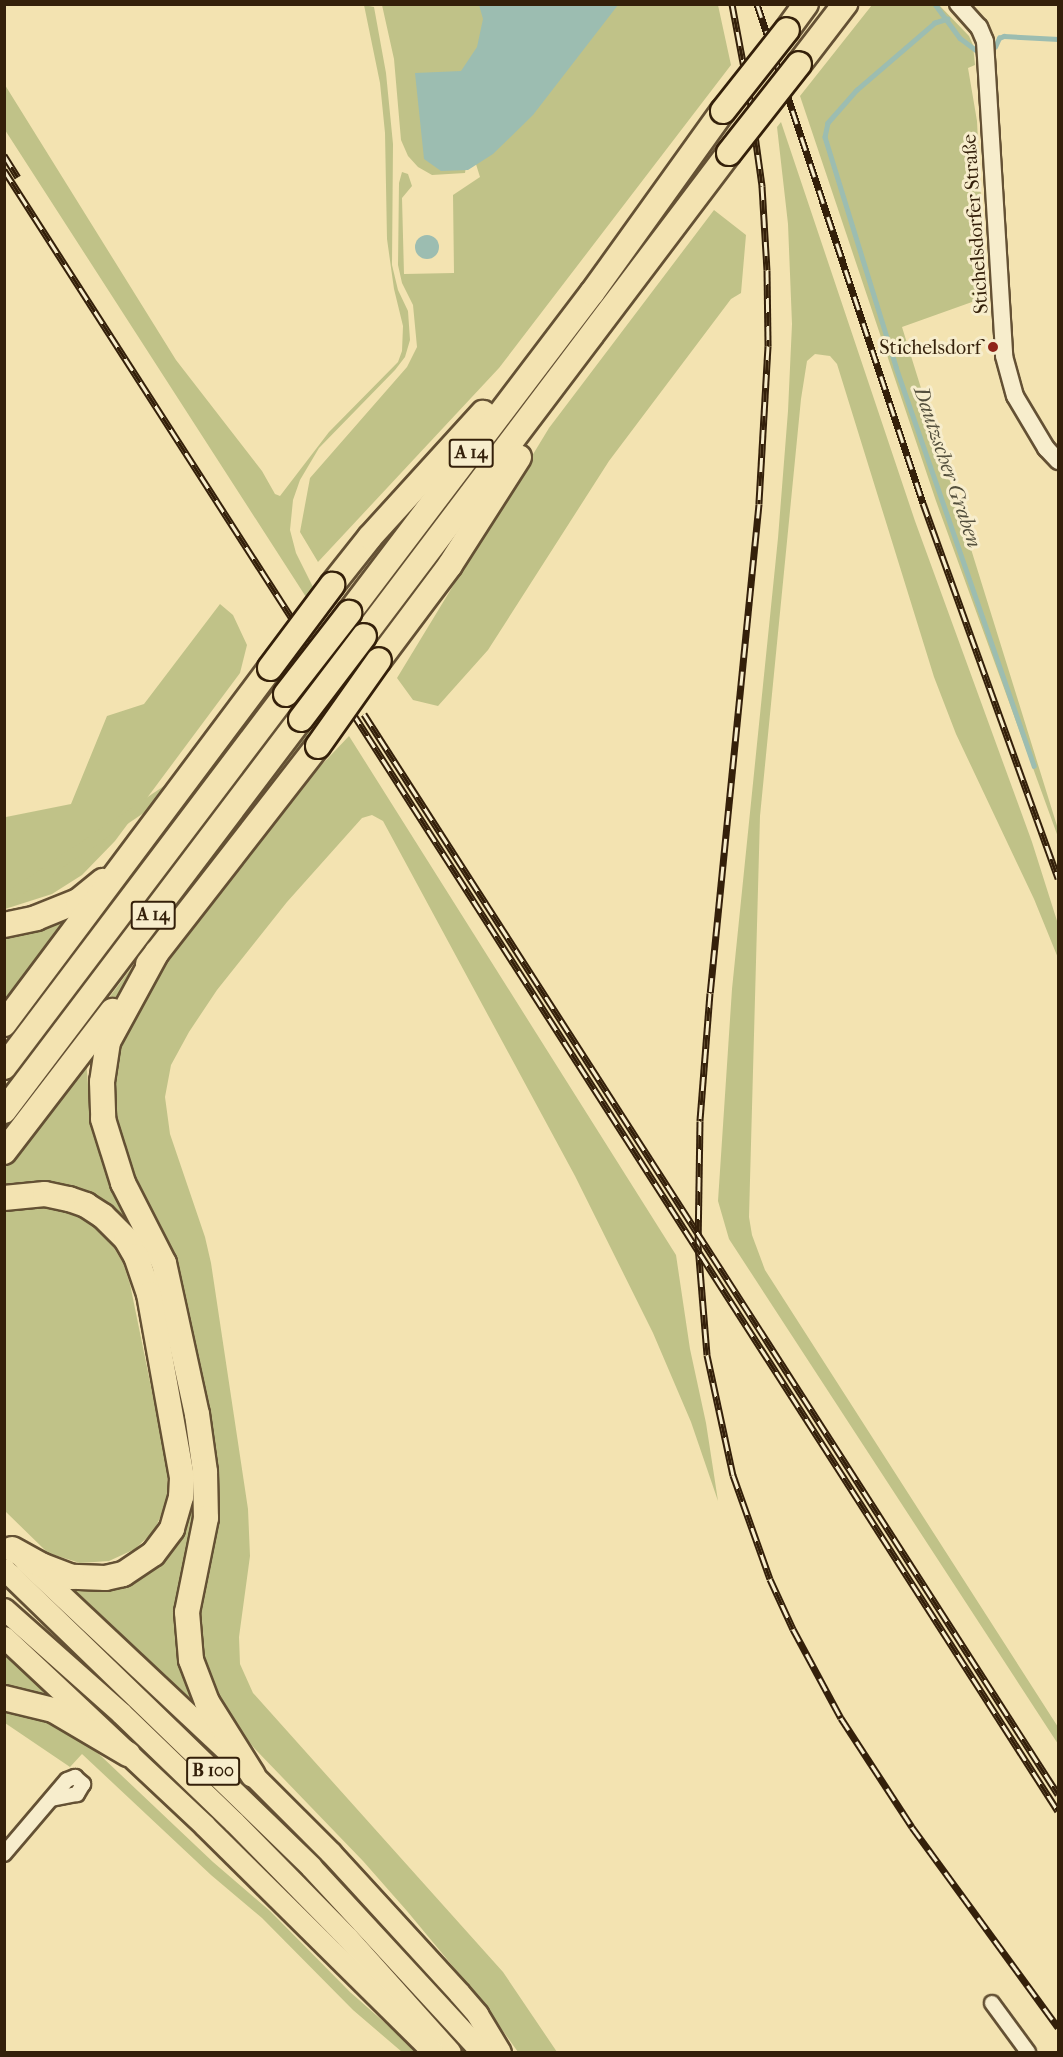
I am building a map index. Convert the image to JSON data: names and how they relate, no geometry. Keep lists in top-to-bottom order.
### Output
{
  "streets": {
    "highway": ["A 14", "B 100"],
    "street": ["Stichelsdorfer Straße"]
  },
  "water": ["Dautzscher Graben"],
  "places": ["Stichelsdorf"]
}
